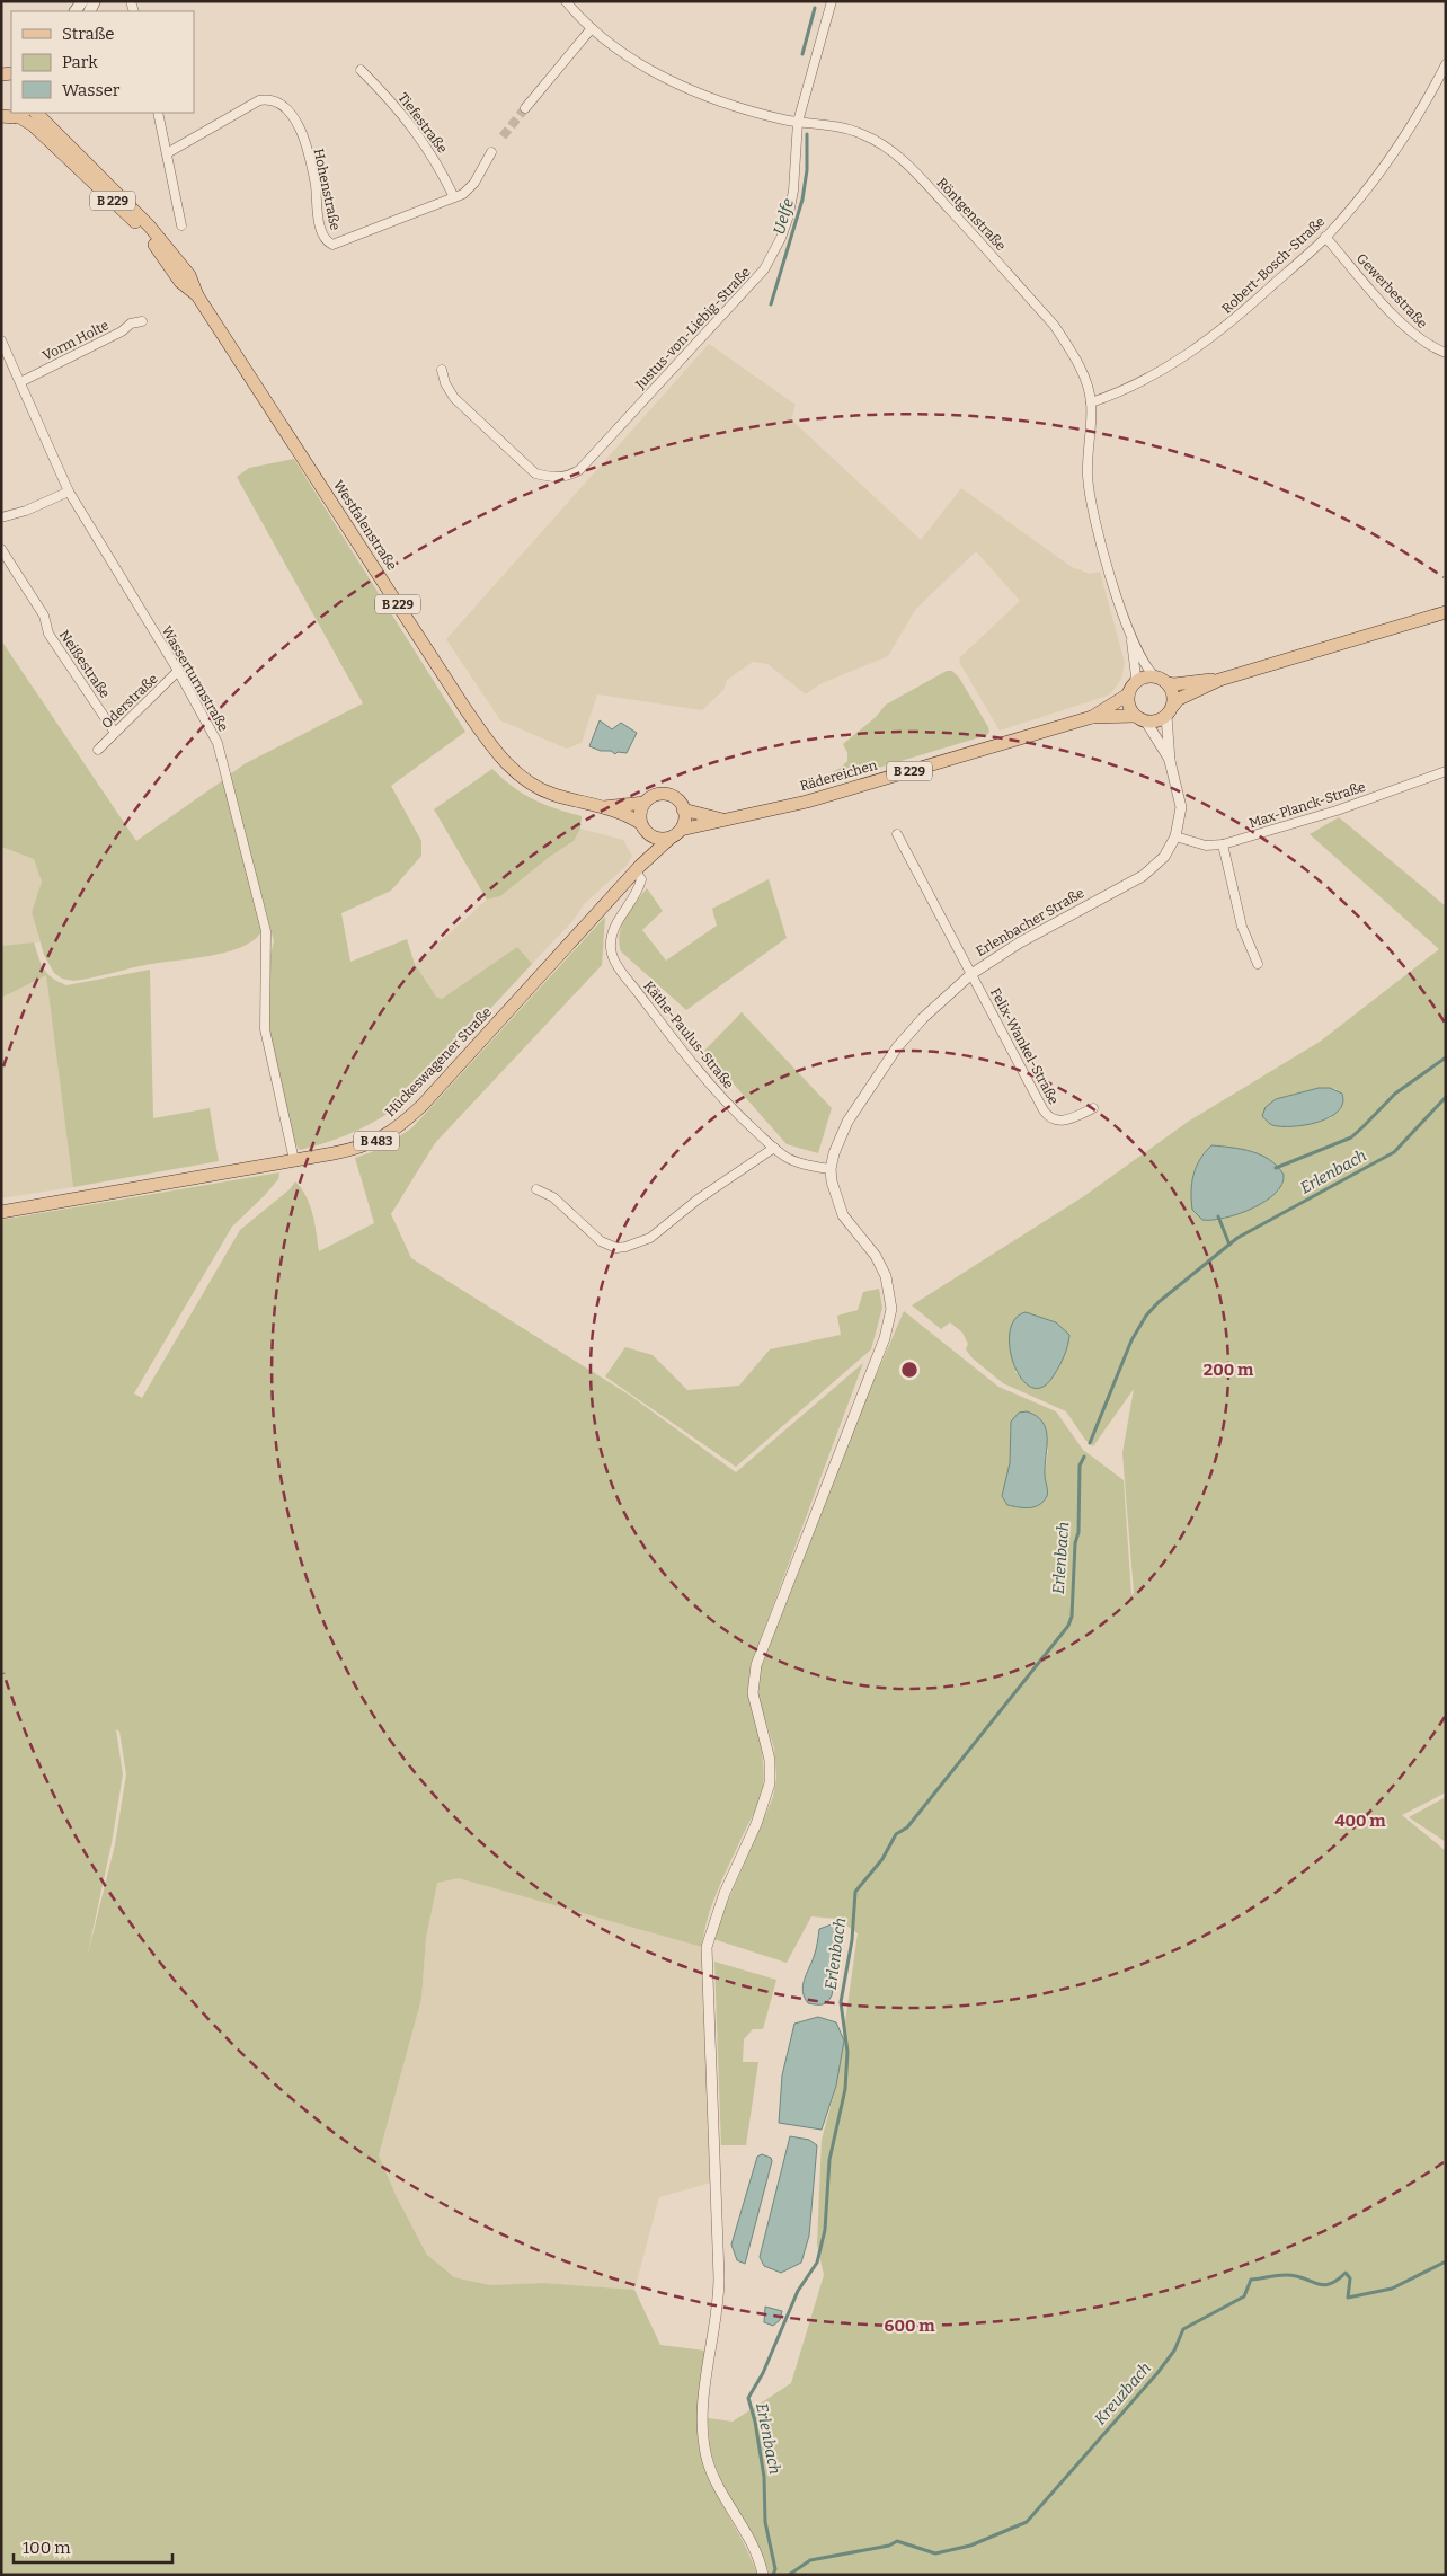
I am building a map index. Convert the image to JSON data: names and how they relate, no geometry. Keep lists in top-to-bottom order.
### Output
{
  "streets": {
    "main road": [
      "B 229",
      "Westfalenstraße",
      "Rädereichen",
      "Hückeswagener Straße",
      "B 483"
    ],
    "street": [
      "Tiefestraße",
      "Hohenstraße",
      "Röntgenstraße",
      "Robert-Bosch-Straße",
      "Gewerbestraße",
      "Justus-von-Liebig-Straße",
      "Vorm Holte",
      "Neißestraße",
      "Wasserturmstraße",
      "Oderstraße",
      "Max-Planck-Straße",
      "Erlenbacher Straße",
      "Käthe-Paulus-Straße",
      "Felix-Wankel-Straße"
    ]
  },
  "crossings": [
    ["Tiefestraße", "Hohenstraße"],
    ["Röntgenstraße", "Robert-Bosch-Straße"],
    ["Röntgenstraße", "Justus-von-Liebig-Straße"],
    ["Röntgenstraße", "Rädereichen"],
    ["Röntgenstraße", "Erlenbacher Straße"],
    ["Robert-Bosch-Straße", "Gewerbestraße"],
    ["Vorm Holte", "Wasserturmstraße"],
    ["Westfalenstraße", "Rädereichen"],
    ["Westfalenstraße", "Hückeswagener Straße"],
    ["Neißestraße", "Oderstraße"],
    ["Wasserturmstraße", "Oderstraße"],
    ["Wasserturmstraße", "Hückeswagener Straße"],
    ["Rädereichen", "Erlenbacher Straße"],
    ["Rädereichen", "Hückeswagener Straße"],
    ["Max-Planck-Straße", "Erlenbacher Straße"],
    ["Erlenbacher Straße", "Käthe-Paulus-Straße"],
    ["Erlenbacher Straße", "Felix-Wankel-Straße"],
    ["Käthe-Paulus-Straße", "Hückeswagener Straße"]
  ],
  "water": ["Uelfe", "Erlenbach", "Kreuzbach"],
  "legend": ["Straße", "Park", "Wasser"],
  "scale_bar": "100 m",
  "rings": ["200 m", "400 m", "600 m"]
}
